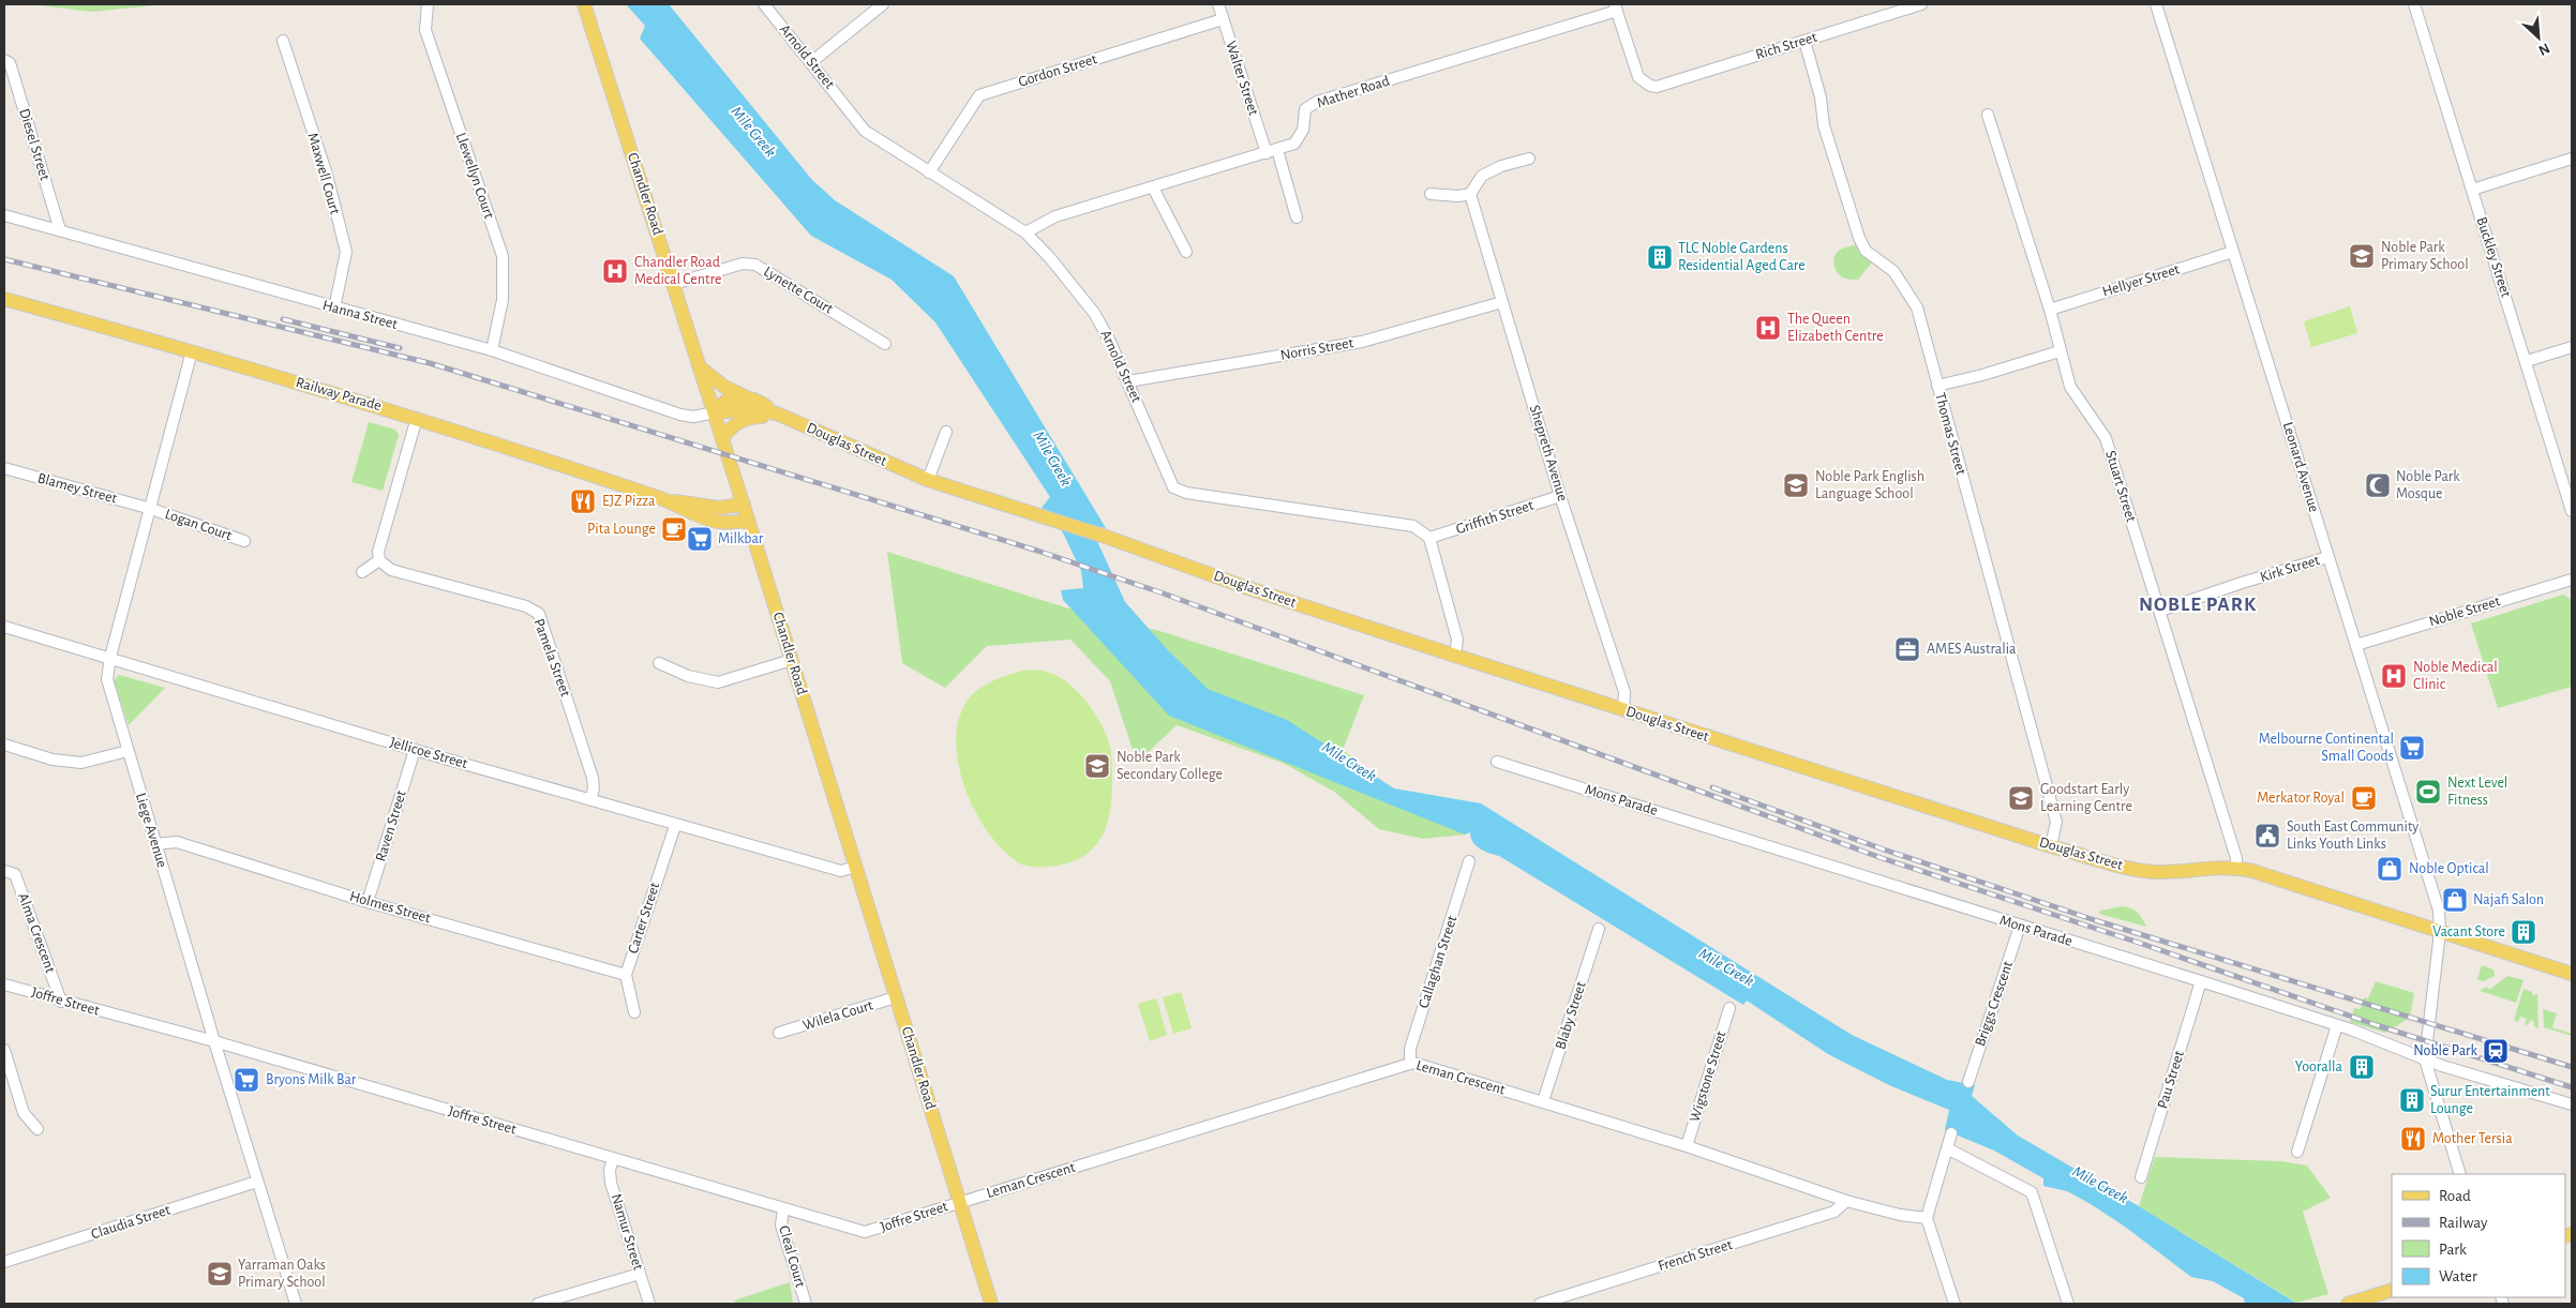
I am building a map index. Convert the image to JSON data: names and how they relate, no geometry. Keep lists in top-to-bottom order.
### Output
{
  "streets": {
    "main road": ["Chandler Road", "Railway Parade", "Douglas Street"],
    "street": [
      "Rich Street",
      "Arnold Street",
      "Gordon Street",
      "Walter Street",
      "Mather Road",
      "Diesel Street",
      "Maxwell Court",
      "Llewellyn Court",
      "Buckley Street",
      "Hellyer Street",
      "Lynette Court",
      "Hanna Street",
      "Norris Street",
      "Thomas Street",
      "Shepreth Avenue",
      "Leonard Avenue",
      "Stuart Street",
      "Blamey Street",
      "Griffith Street",
      "Logan Court",
      "Kirk Street",
      "Noble Street",
      "Pamela Street",
      "Jellicoe Street",
      "Mons Parade",
      "Raven Street",
      "Liege Avenue",
      "Holmes Street",
      "Carter Street",
      "Alma Crescent",
      "Callaghan Street",
      "Joffre Street",
      "Briggs Crescent",
      "Wilela Court",
      "Blaby Street",
      "Wigstone Street",
      "Leman Crescent",
      "Pau Street",
      "Claudia Street",
      "Namur Street",
      "French Street",
      "Cleal Court"
    ]
  },
  "crossings": [
    ["Rich Street", "Mather Road"],
    ["Rich Street", "Thomas Street"],
    ["Arnold Street", "Gordon Street"],
    ["Arnold Street", "Mather Road"],
    ["Arnold Street", "Norris Street"],
    ["Arnold Street", "Griffith Street"],
    ["Gordon Street", "Walter Street"],
    ["Walter Street", "Mather Road"],
    ["Diesel Street", "Hanna Street"],
    ["Maxwell Court", "Hanna Street"],
    ["Llewellyn Court", "Hanna Street"],
    ["Chandler Road", "Lynette Court"],
    ["Chandler Road", "Hanna Street"],
    ["Chandler Road", "Railway Parade"],
    ["Chandler Road", "Douglas Street"],
    ["Chandler Road", "Jellicoe Street"],
    ["Chandler Road", "Joffre Street"],
    ["Chandler Road", "Wilela Court"],
    ["Chandler Road", "Leman Crescent"],
    ["Hellyer Street", "Leonard Avenue"],
    ["Hellyer Street", "Stuart Street"],
    ["Hanna Street", "Douglas Street"],
    ["Norris Street", "Shepreth Avenue"],
    ["Railway Parade", "Liege Avenue"],
    ["Thomas Street", "Douglas Street"],
    ["Douglas Street", "Shepreth Avenue"],
    ["Douglas Street", "Leonard Avenue"],
    ["Douglas Street", "Stuart Street"],
    ["Shepreth Avenue", "Griffith Street"],
    ["Leonard Avenue", "Kirk Street"],
    ["Leonard Avenue", "Noble Street"],
    ["Leonard Avenue", "Mons Parade"],
    ["Stuart Street", "Kirk Street"],
    ["Blamey Street", "Logan Court"],
    ["Blamey Street", "Liege Avenue"],
    ["Logan Court", "Liege Avenue"],
    ["Pamela Street", "Jellicoe Street"],
    ["Jellicoe Street", "Raven Street"],
    ["Jellicoe Street", "Liege Avenue"],
    ["Jellicoe Street", "Carter Street"],
    ["Mons Parade", "Briggs Crescent"],
    ["Mons Parade", "Pau Street"],
    ["Raven Street", "Holmes Street"],
    ["Liege Avenue", "Holmes Street"],
    ["Liege Avenue", "Joffre Street"],
    ["Liege Avenue", "Claudia Street"],
    ["Holmes Street", "Carter Street"],
    ["Alma Crescent", "Joffre Street"],
    ["Callaghan Street", "Leman Crescent"],
    ["Joffre Street", "Leman Crescent"],
    ["Joffre Street", "Namur Street"],
    ["Joffre Street", "Cleal Court"],
    ["Blaby Street", "Leman Crescent"],
    ["Wigstone Street", "Leman Crescent"],
    ["Leman Crescent", "French Street"]
  ],
  "districts": ["NOBLE PARK"],
  "water": ["Mile Creek"],
  "places": {
    "school or university": [
      "Noble Park Primary School",
      "Noble Park English Language School",
      "Noble Park Secondary College",
      "Goodstart Early Learning Centre",
      "Yarraman Oaks Primary School"
    ],
    "building": [
      "TLC Noble Gardens Residential Aged Care",
      "Vacant Store",
      "Yooralla",
      "Surur Entertainment Lounge"
    ],
    "hospital": ["Chandler Road Medical Centre", "The Queen Elizabeth Centre", "Noble Medical Clinic"],
    "mosque": ["Noble Park Mosque"],
    "restaurant": ["EJZ Pizza", "Mother Tersia"],
    "cafe": ["Pita Lounge", "Merkator Royal"],
    "supermarket": ["Milkbar", "Melbourne Continental Small Goods", "Bryons Milk Bar"],
    "office": ["AMES Australia"],
    "sports": ["Next Level Fitness"],
    "public building": ["South East Community Links Youth Links"],
    "shop": ["Noble Optical", "Najafi Salon"],
    "station": ["Noble Park"]
  },
  "legend": [
    "Road",
    "Railway",
    "Park",
    "Water"
  ],
  "north": "bottom right"
}
